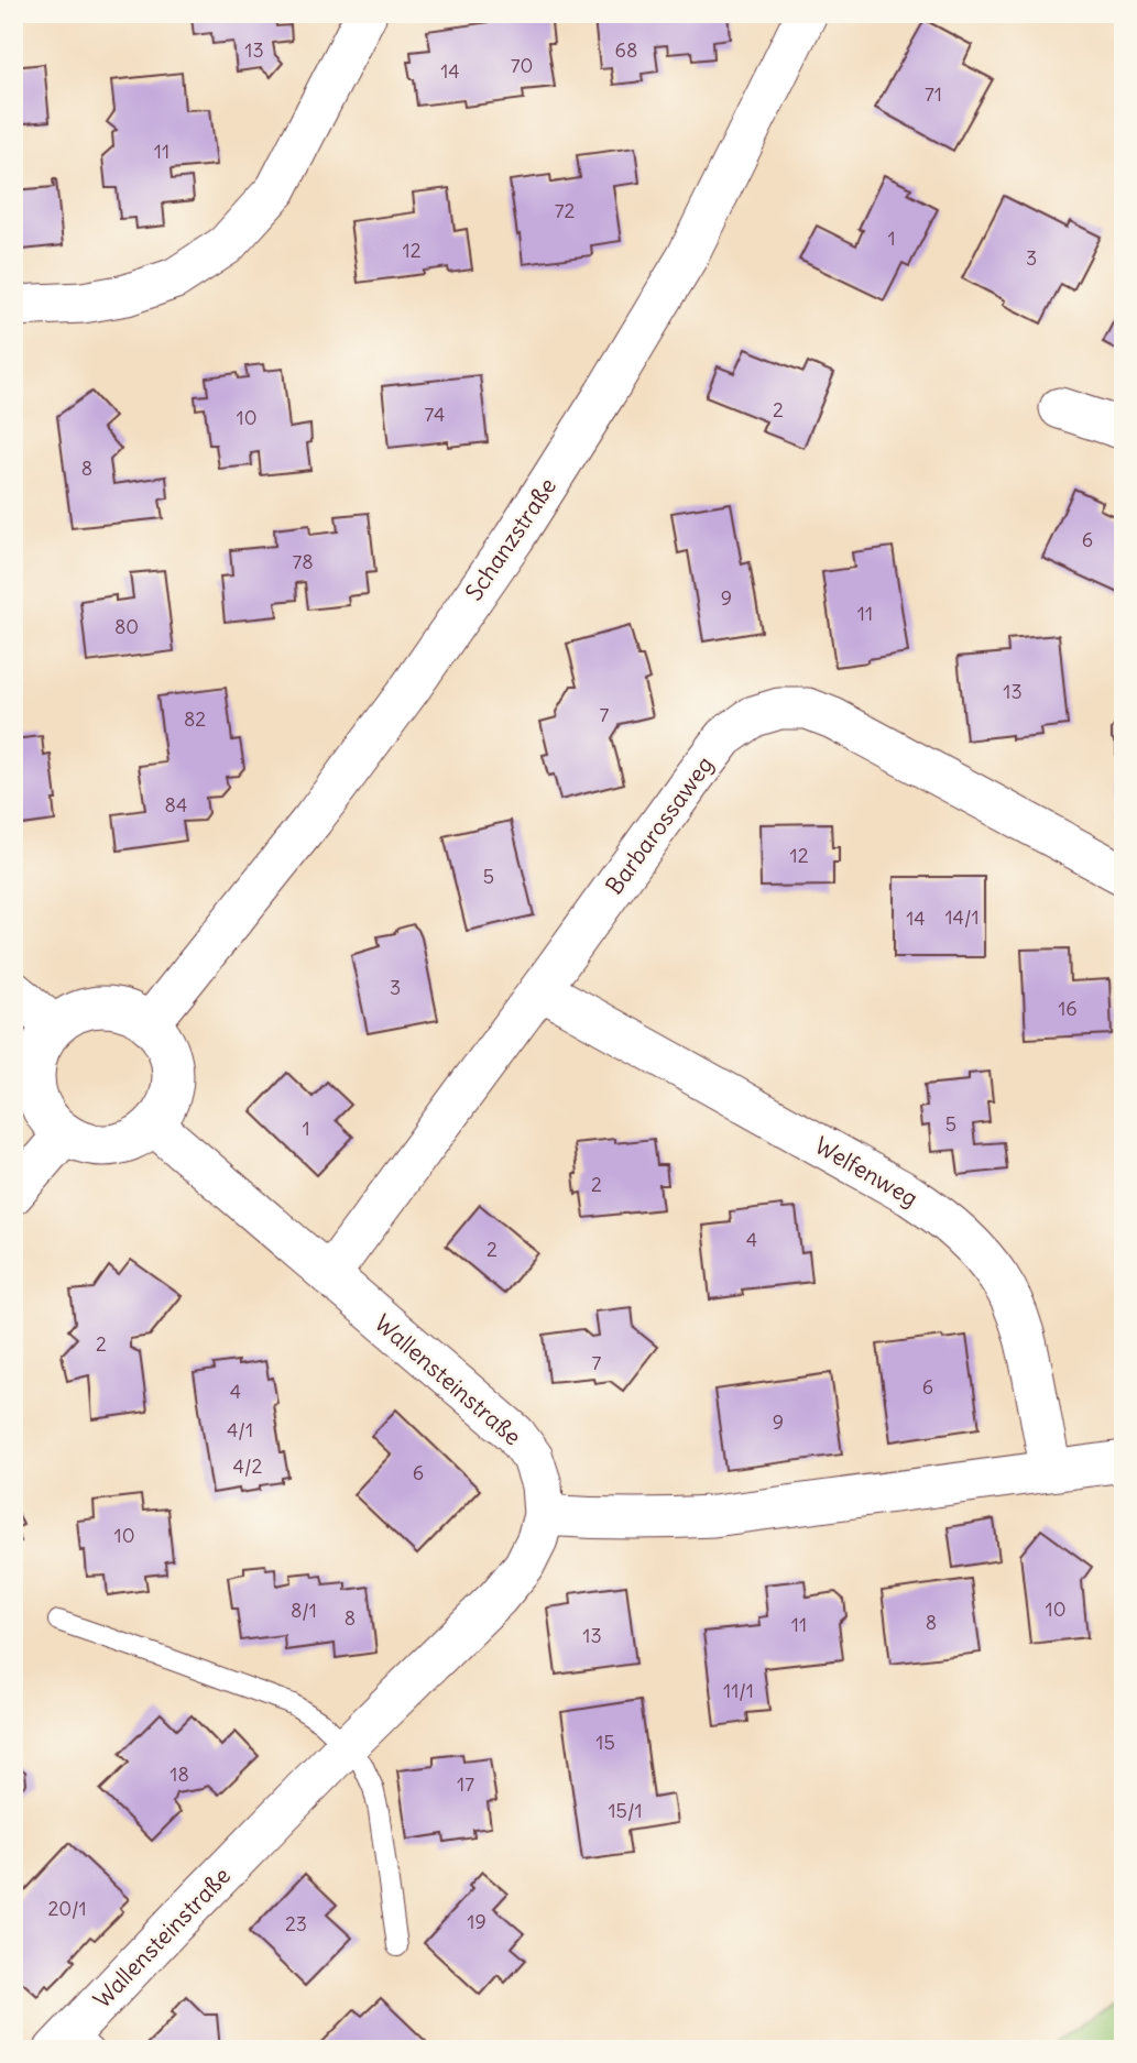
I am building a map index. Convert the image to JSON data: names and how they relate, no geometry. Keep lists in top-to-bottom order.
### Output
{
  "streets": {
    "street": [
      "Schanzstraße",
      "Barbarossaweg",
      "Welfenweg",
      "Wallensteinstraße"
    ]
  },
  "crossings": [
    ["Schanzstraße", "Wallensteinstraße"],
    ["Barbarossaweg", "Welfenweg"],
    ["Barbarossaweg", "Wallensteinstraße"]
  ],
  "house_numbers": [
    "13",
    "68",
    "70",
    "14",
    "71",
    "11",
    "72",
    "1",
    "12",
    "3",
    "2",
    "74",
    "10",
    "8",
    "6",
    "78",
    "9",
    "11",
    "80",
    "13",
    "7",
    "82",
    "84",
    "12",
    "5",
    "14/1",
    "14",
    "3",
    "16",
    "5",
    "1",
    "2",
    "4",
    "2",
    "2",
    "7",
    "6",
    "4",
    "9",
    "4/1",
    "4/2",
    "6",
    "10",
    "10",
    "8/1",
    "8",
    "8",
    "11",
    "13",
    "11/1",
    "15",
    "18",
    "17",
    "15/1",
    "20/1",
    "19",
    "23"
  ]
}
